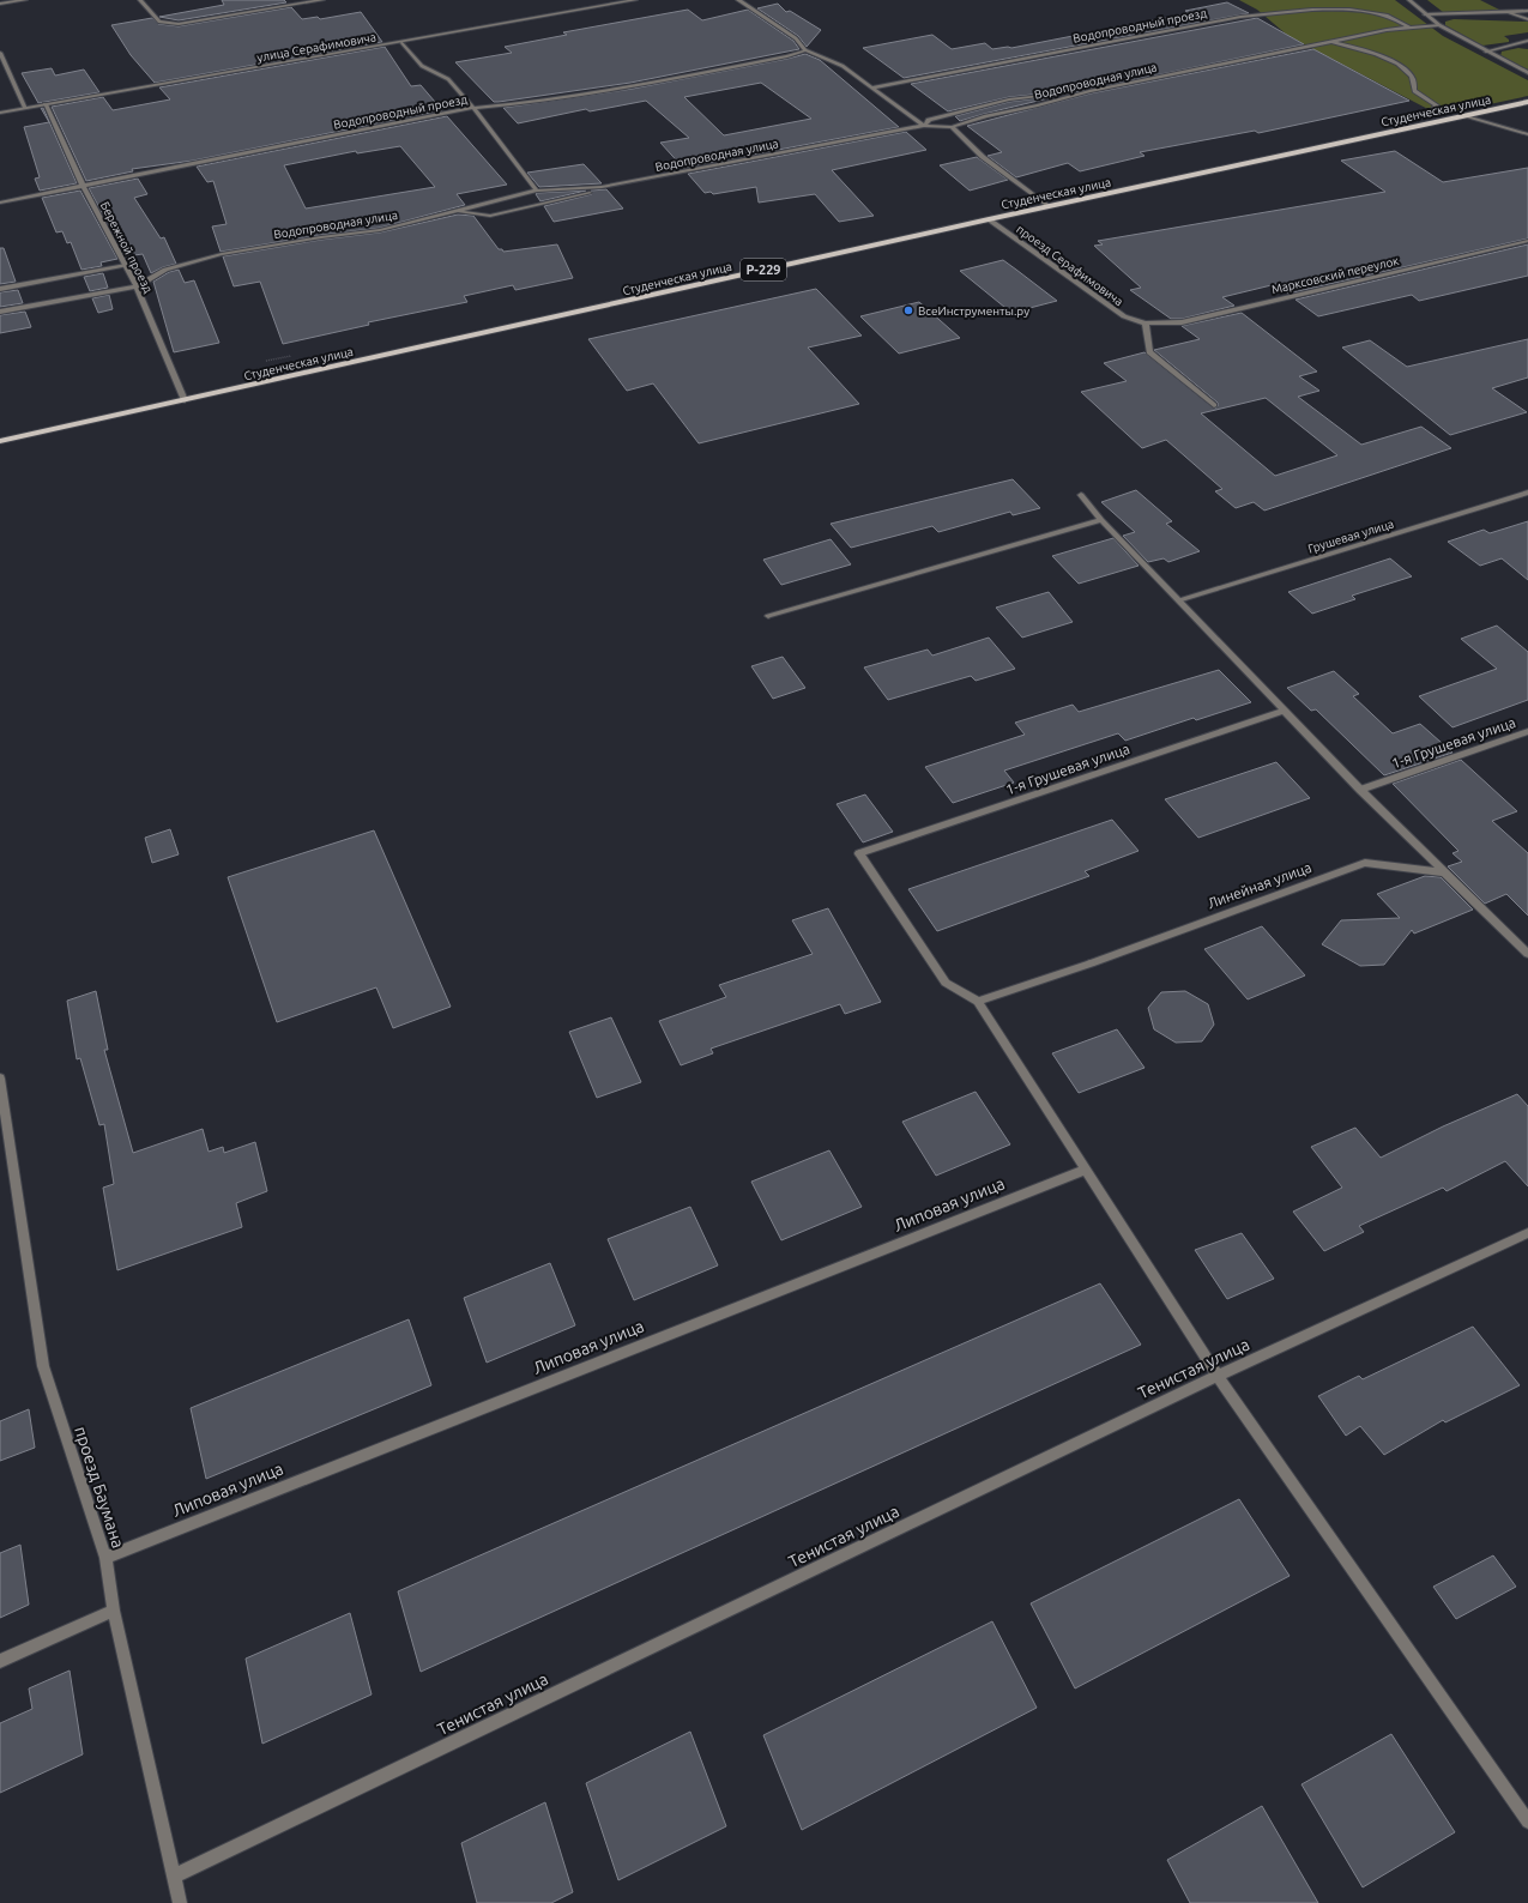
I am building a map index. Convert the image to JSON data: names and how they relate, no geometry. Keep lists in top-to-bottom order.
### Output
{
  "streets": {
    "main road": ["Студенческая улица", "Р-229"],
    "street": [
      "Водопроводный проезд",
      "улица Серафимовича",
      "Водопроводная улица",
      "Бережной проезд",
      "проезд Серафимовича",
      "Марксовский переулок",
      "Грушевая улица",
      "1-я Грушевая улица",
      "Линейная улица",
      "Липовая улица",
      "Тенистая улица",
      "проезд Баумана"
    ]
  },
  "crossings": [
    ["Водопроводный проезд", "Водопроводная улица"],
    ["Водопроводный проезд", "Бережной проезд"],
    ["улица Серафимовича", "Бережной проезд"],
    ["Водопроводная улица", "Бережной проезд"],
    ["Студенческая улица", "Бережной проезд"],
    ["Студенческая улица", "проезд Серафимовича"],
    ["проезд Серафимовича", "Марксовский переулок"],
    ["1-я Грушевая улица", "Линейная улица"],
    ["Липовая улица", "проезд Баумана"],
    ["Тенистая улица", "проезд Баумана"]
  ],
  "places": ["ВсеИнструменты.ру"]
}
